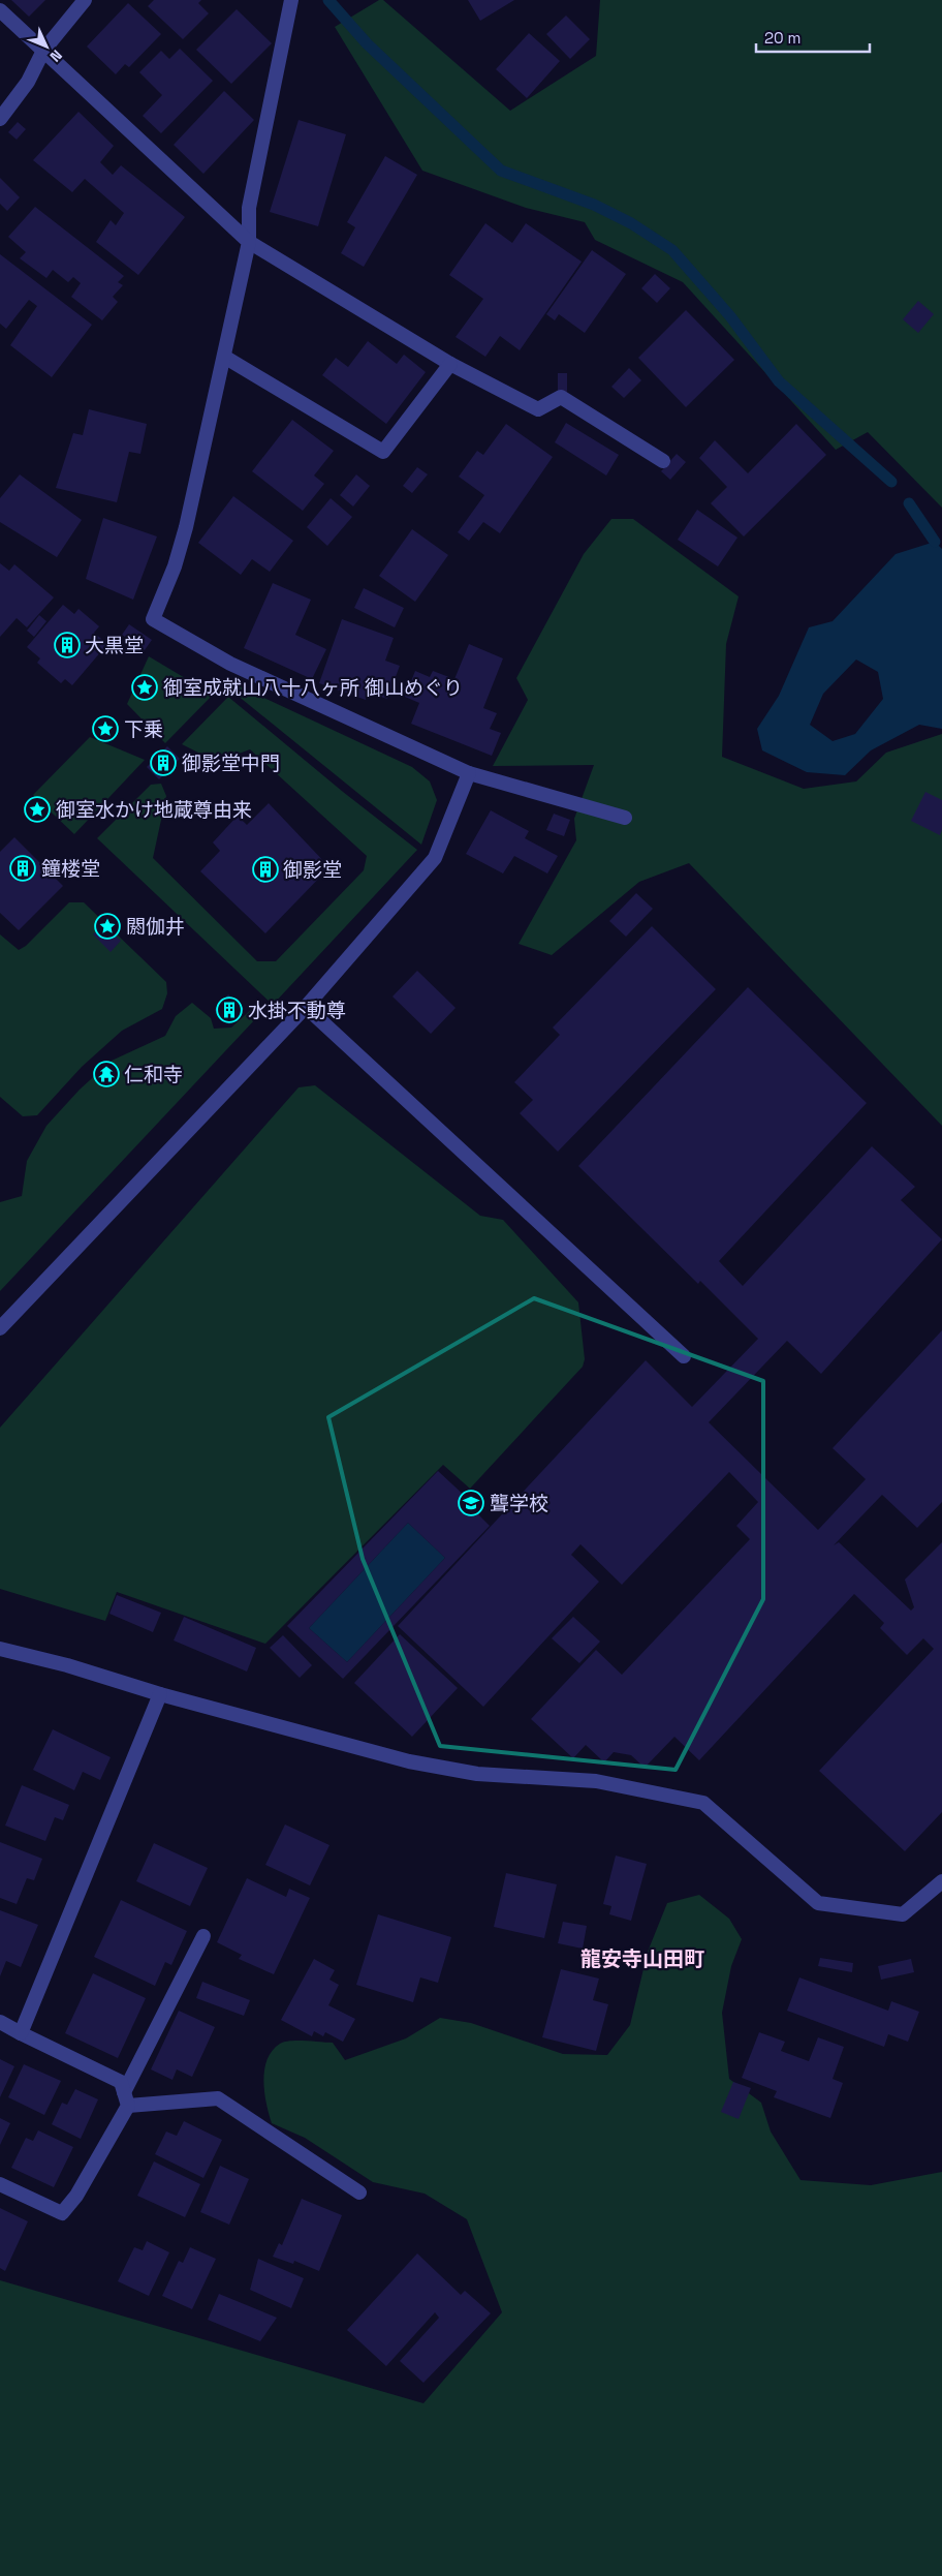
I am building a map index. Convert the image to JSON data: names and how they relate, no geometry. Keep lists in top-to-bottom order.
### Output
{
  "districts": ["龍安寺山田町"],
  "places": {
    "building": [
      "大黒堂",
      "御影堂中門",
      "鐘楼堂",
      "御影堂",
      "水掛不動尊"
    ],
    "place": [
      "御室成就山八十八ヶ所 御山めぐり",
      "下乗",
      "御室水かけ地蔵尊由来",
      "閼伽井"
    ],
    "temple": ["仁和寺"],
    "school or university": ["聾学校"]
  },
  "scale_bar": "20 m",
  "north": "bottom right"
}
